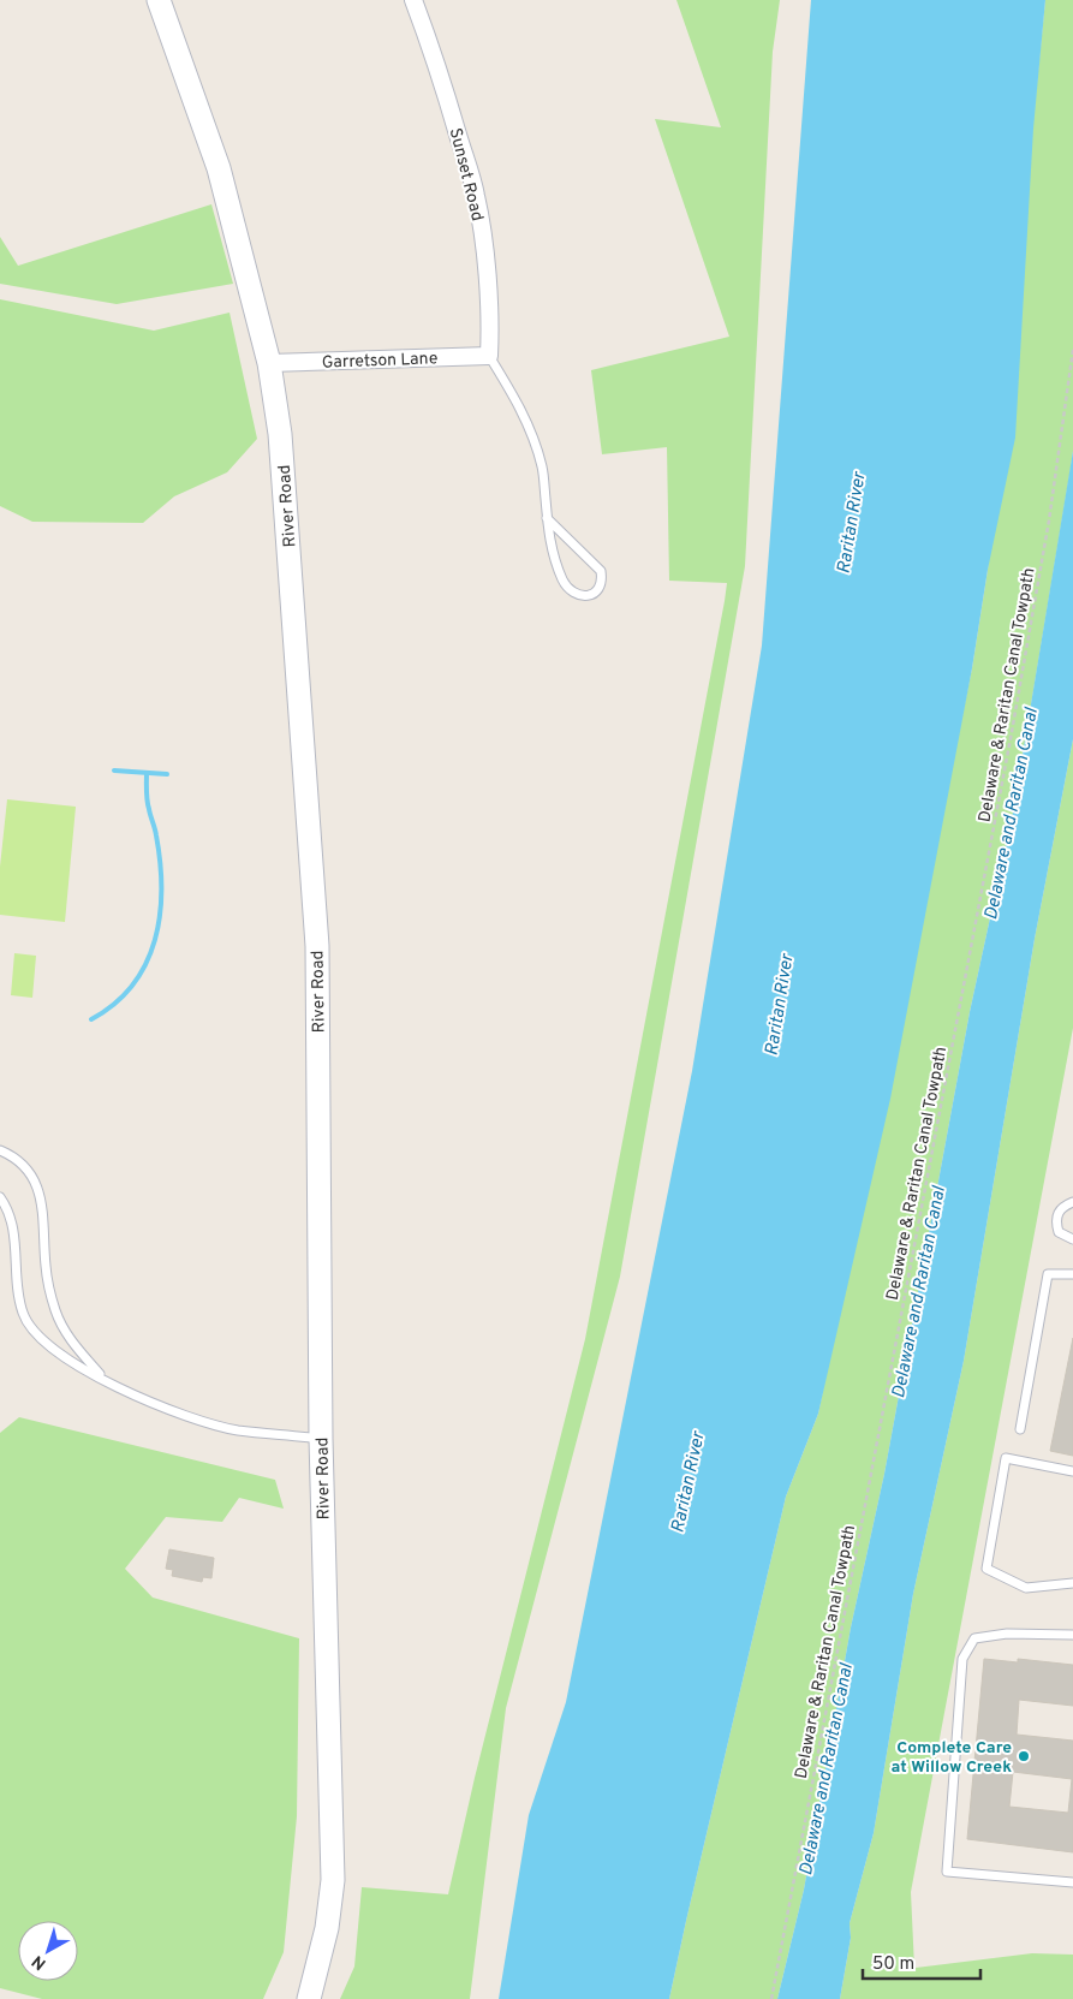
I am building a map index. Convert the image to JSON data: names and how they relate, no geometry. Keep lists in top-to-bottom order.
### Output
{
  "streets": {
    "main road": ["River Road"],
    "street": ["Sunset Road", "Garretson Lane"],
    "path": ["Delaware & Raritan Canal Towpath"]
  },
  "crossings": [
    ["Sunset Road", "Garretson Lane"],
    ["Garretson Lane", "River Road"]
  ],
  "water": ["Raritan River", "Delaware and Raritan Canal"],
  "places": ["Complete Care at Willow Creek"],
  "scale_bar": "50 m",
  "north": "bottom left"
}
